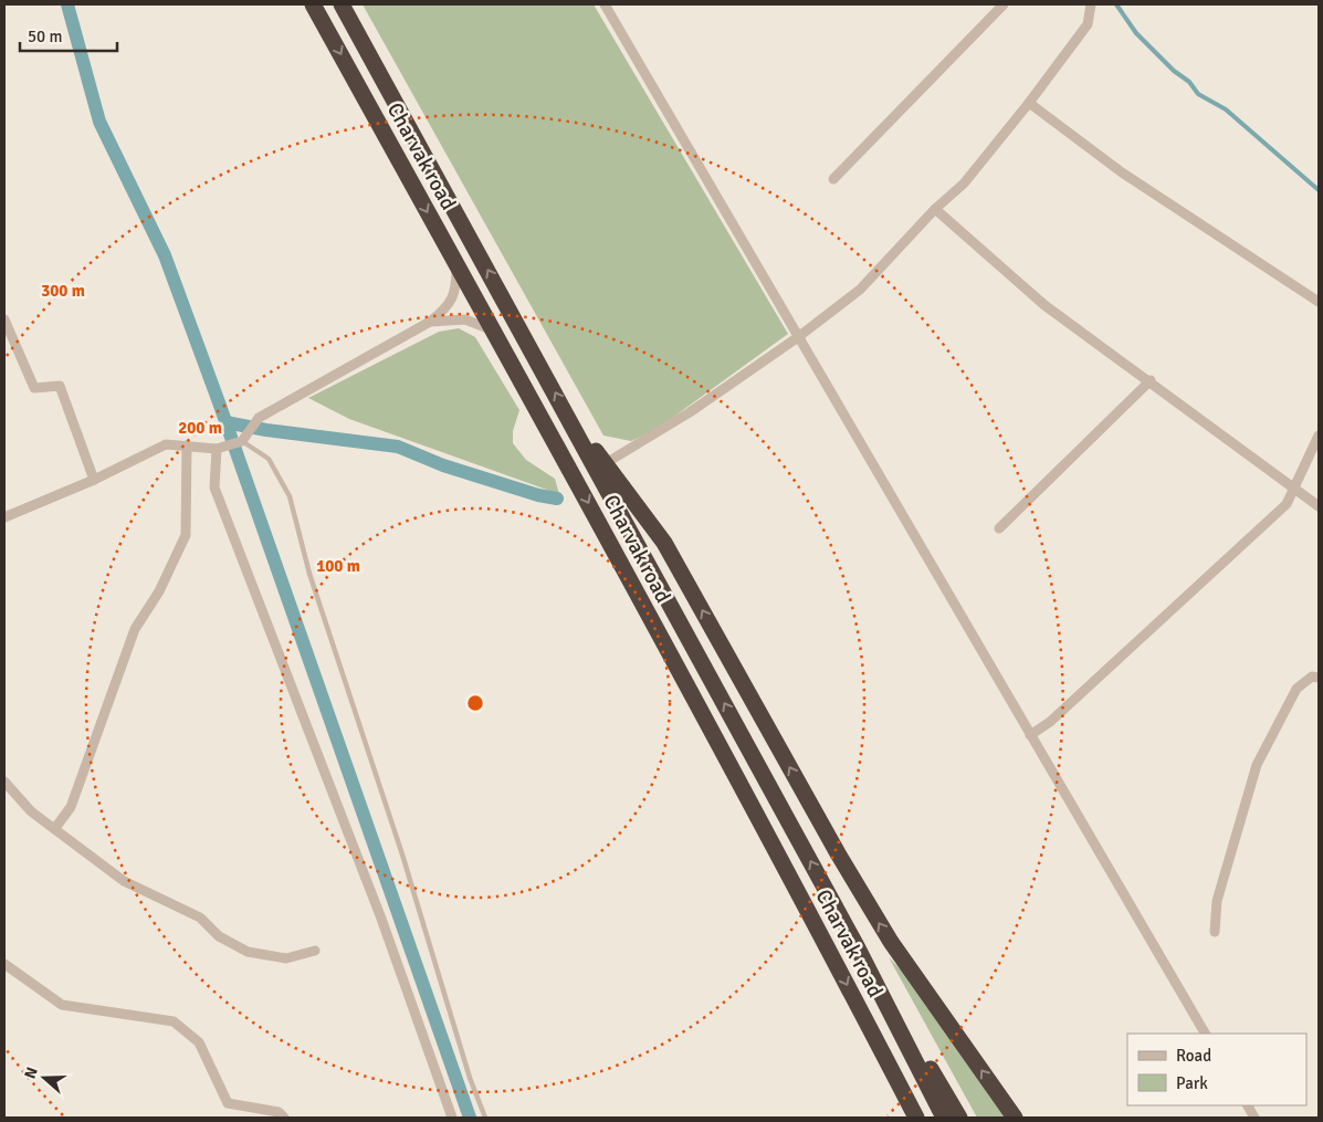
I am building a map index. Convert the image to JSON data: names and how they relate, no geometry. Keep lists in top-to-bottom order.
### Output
{
  "streets": {
    "highway": ["Charvak road"]
  },
  "legend": ["Road", "Park"],
  "scale_bar": "50 m",
  "north": "left",
  "rings": ["300 m", "200 m", "100 m"]
}
